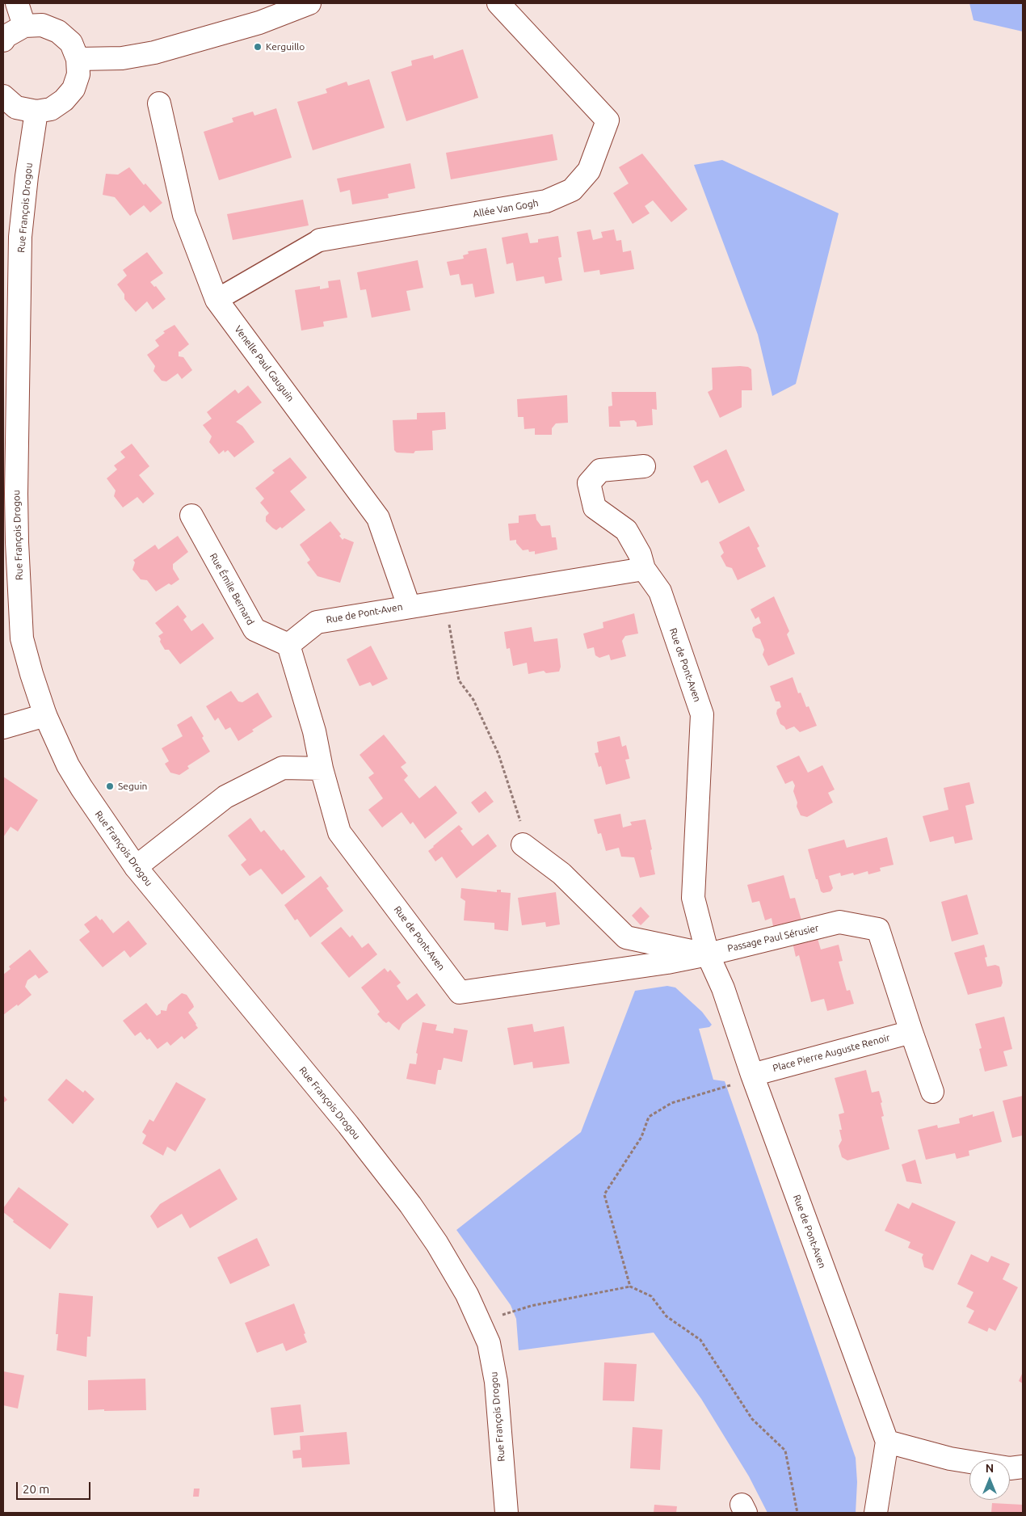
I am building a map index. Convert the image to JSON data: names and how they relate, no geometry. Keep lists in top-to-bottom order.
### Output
{
  "streets": {
    "street": [
      "Rue François Drogou",
      "Allée Van Gogh",
      "Venelle Paul Gauguin",
      "Rue Émile Bernard",
      "Rue de Pont-Aven",
      "Passage Paul Sérusier",
      "Place Pierre Auguste Renoir"
    ]
  },
  "crossings": [
    ["Allée Van Gogh", "Venelle Paul Gauguin"],
    ["Venelle Paul Gauguin", "Rue de Pont-Aven"],
    ["Rue Émile Bernard", "Rue de Pont-Aven"],
    ["Rue de Pont-Aven", "Passage Paul Sérusier"],
    ["Rue de Pont-Aven", "Place Pierre Auguste Renoir"],
    ["Passage Paul Sérusier", "Place Pierre Auguste Renoir"]
  ],
  "places": ["Kerguillo", "Seguin"],
  "scale_bar": "20 m",
  "north": "top"
}
